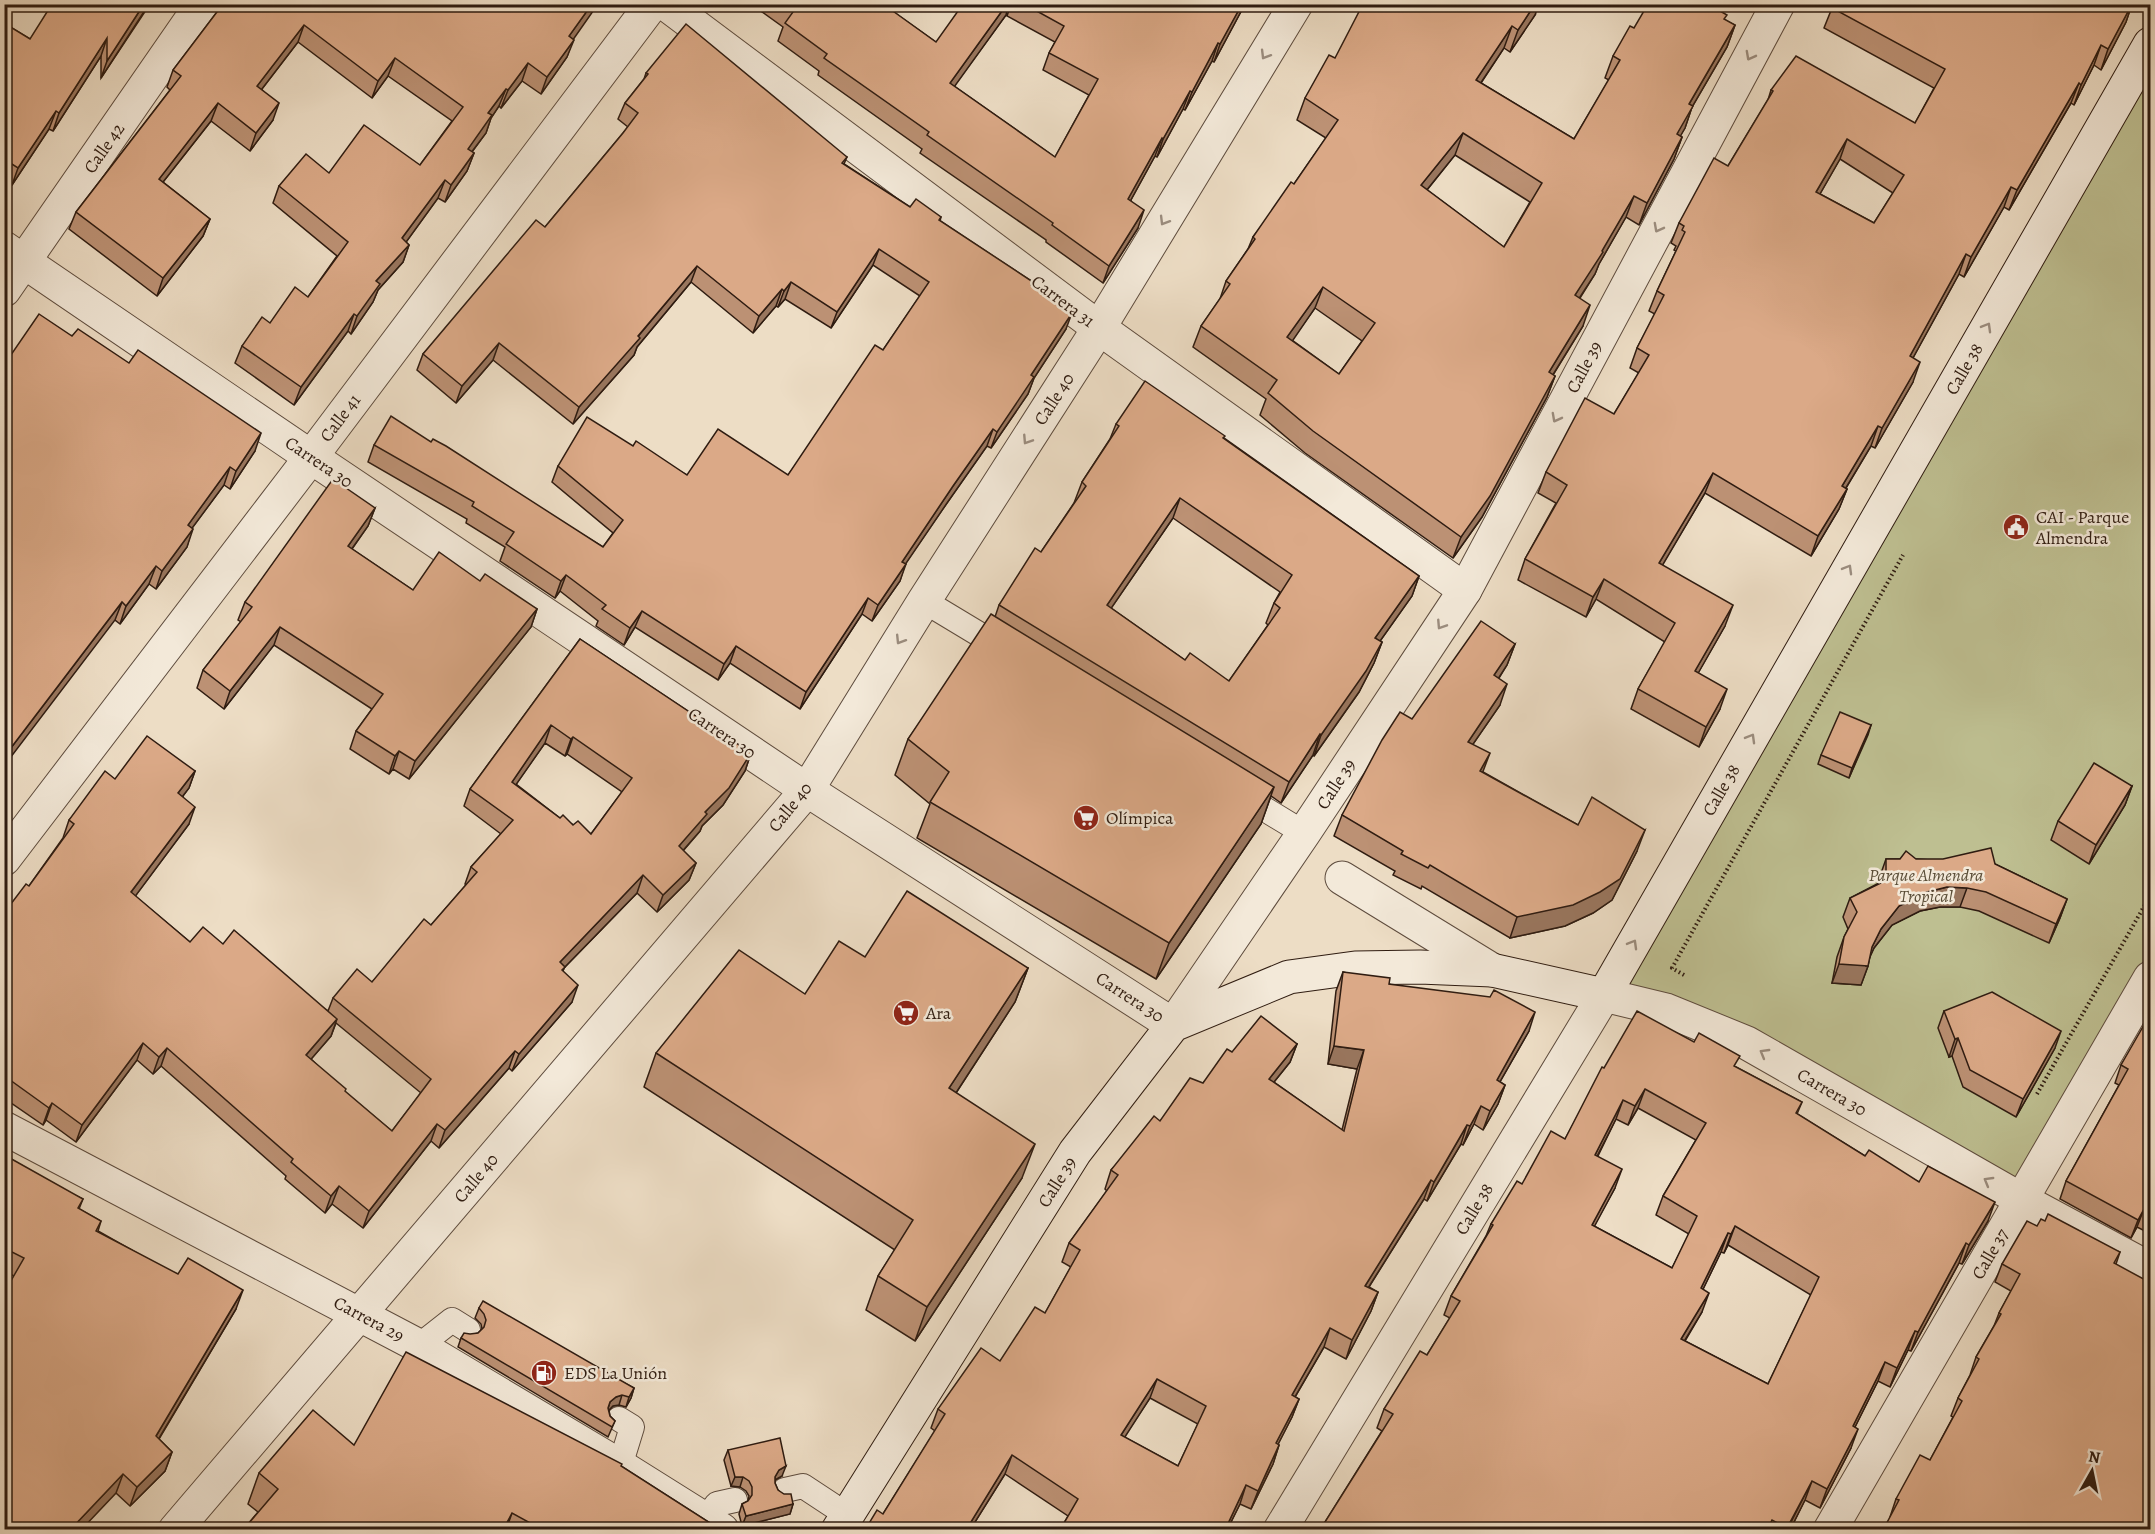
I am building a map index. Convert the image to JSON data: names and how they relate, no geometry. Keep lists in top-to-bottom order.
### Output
{
  "streets": {
    "street": [
      "Calle 42",
      "Carrera 31",
      "Calle 39",
      "Calle 38",
      "Calle 40",
      "Calle 41",
      "Carrera 30",
      "Calle 37",
      "Carrera 29"
    ]
  },
  "crossings": [
    ["Calle 42", "Carrera 30"],
    ["Carrera 31", "Calle 39"],
    ["Carrera 31", "Calle 40"],
    ["Calle 39", "Carrera 30"],
    ["Calle 38", "Carrera 30"],
    ["Calle 40", "Carrera 30"],
    ["Calle 40", "Carrera 29"],
    ["Calle 41", "Carrera 30"],
    ["Carrera 30", "Calle 37"]
  ],
  "one_way": ["Calle 39", "Calle 38", "Calle 40"],
  "parks": ["Parque Almendra Tropical"],
  "places": {
    "public building": ["CAI - Parque Almendra"],
    "supermarket": ["Olímpica", "Ara"],
    "fuel station": ["EDS La Unión"]
  },
  "north": "top"
}
